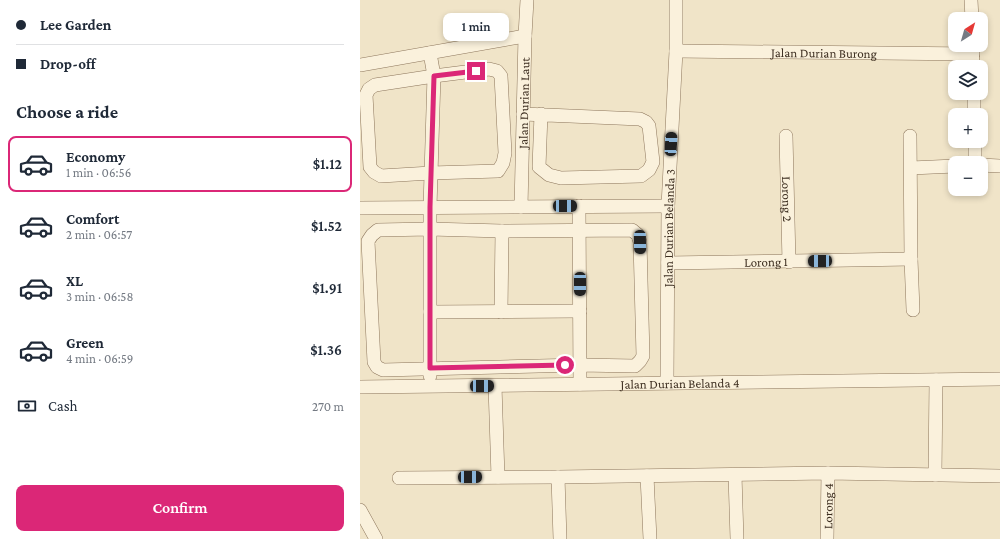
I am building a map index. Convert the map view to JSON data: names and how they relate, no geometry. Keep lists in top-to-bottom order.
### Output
{
  "streets": {
    "street": [
      "Jalan Durian Burong",
      "Jalan Durian Laut",
      "Lorong 2",
      "Jalan Durian Belanda 3",
      "Lorong 1",
      "Jalan Durian Belanda 4",
      "Lorong 4"
    ]
  },
  "crossings": [
    ["Jalan Durian Burong", "Jalan Durian Belanda 3"],
    ["Lorong 2", "Lorong 1"],
    ["Jalan Durian Belanda 3", "Lorong 1"],
    ["Jalan Durian Belanda 3", "Jalan Durian Belanda 4"]
  ],
  "north": "top right",
  "page": {
    "banner": ["Lee Garden", "Drop-off"],
    "map_buttons": ["+", "−"],
    "bubble": "1 min",
    "heading": "Choose a ride",
    "list": [
      {
        "name": "Economy",
        "note": "1 min · 06:56",
        "value": "$1.12"
      },
      {
        "name": "Comfort",
        "note": "2 min · 06:57",
        "value": "$1.52"
      },
      {
        "name": "XL",
        "note": "3 min · 06:58",
        "value": "$1.91"
      },
      {
        "name": "Green",
        "note": "4 min · 06:59",
        "value": "$1.36"
      }
    ],
    "pay": ["Cash", "270 m"],
    "buttons": "Confirm"
  }
}
